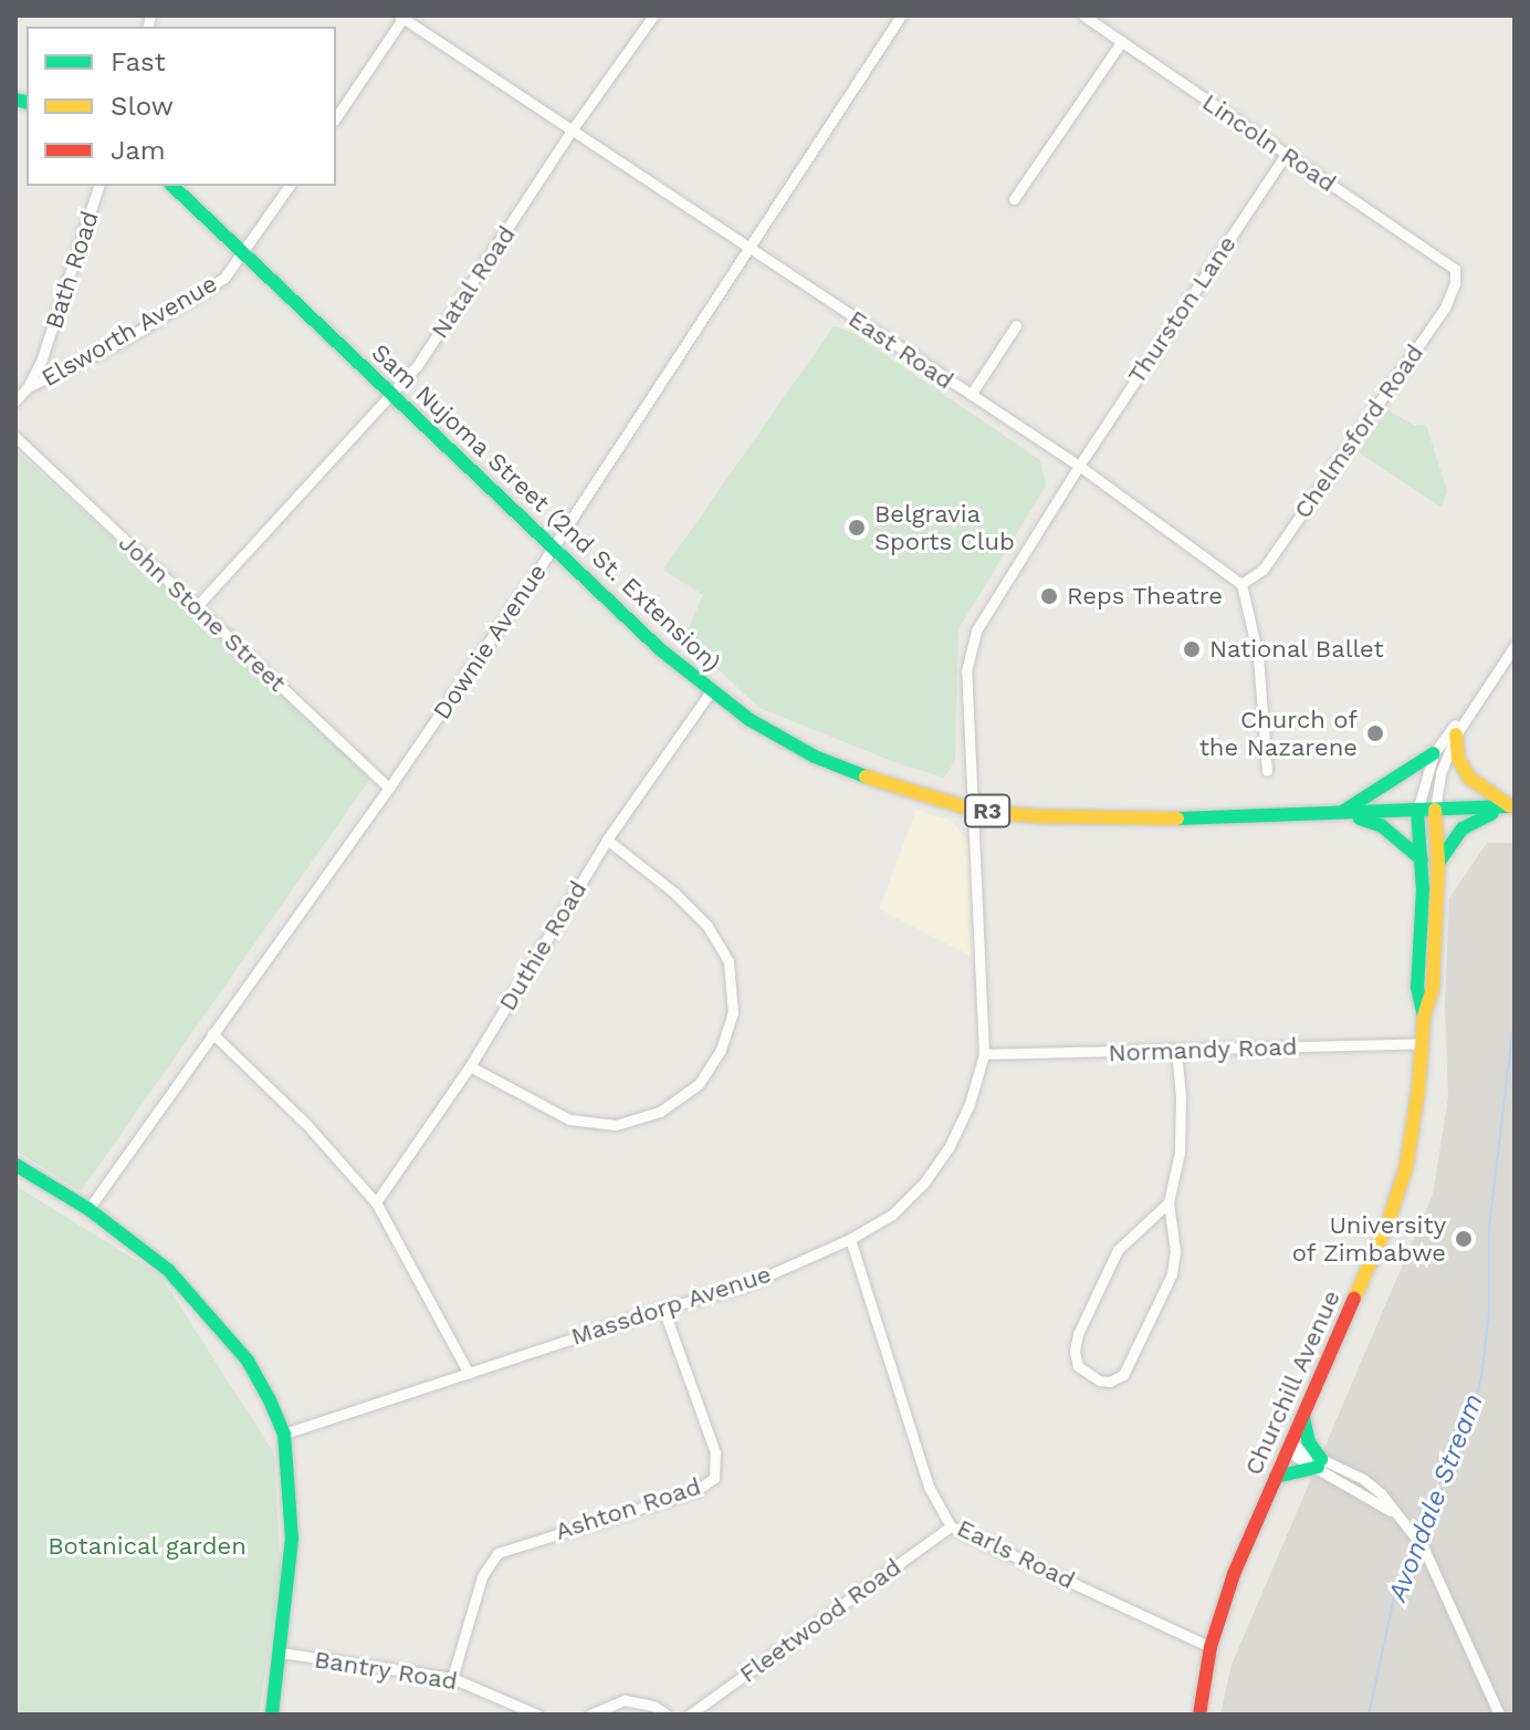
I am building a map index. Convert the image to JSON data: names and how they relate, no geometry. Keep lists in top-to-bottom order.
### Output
{
  "streets": {
    "main road": ["Sam Nujoma Street (2nd St. Extension)", "R3", "Churchill Avenue"],
    "street": [
      "Lincoln Road",
      "Bath Road",
      "Natal Road",
      "Thurston Lane",
      "Elsworth Avenue",
      "East Road",
      "Chelmsford Road",
      "John Stone Street",
      "Downie Avenue",
      "Duthie Road",
      "Normandy Road",
      "Massdorp Avenue",
      "Ashton Road",
      "Earls Road",
      "Fleetwood Road",
      "Bantry Road"
    ]
  },
  "crossings": [
    ["Lincoln Road", "Thurston Lane"],
    ["Lincoln Road", "Chelmsford Road"],
    ["Bath Road", "Elsworth Avenue"],
    ["Natal Road", "East Road"],
    ["Natal Road", "Sam Nujoma Street (2nd St. Extension)"],
    ["Natal Road", "John Stone Street"],
    ["Thurston Lane", "East Road"],
    ["Thurston Lane", "Sam Nujoma Street (2nd St. Extension)"],
    ["Thurston Lane", "Massdorp Avenue"],
    ["Elsworth Avenue", "Sam Nujoma Street (2nd St. Extension)"],
    ["East Road", "Chelmsford Road"],
    ["East Road", "Downie Avenue"],
    ["Sam Nujoma Street (2nd St. Extension)", "Downie Avenue"],
    ["Sam Nujoma Street (2nd St. Extension)", "Duthie Road"],
    ["Sam Nujoma Street (2nd St. Extension)", "Massdorp Avenue"],
    ["Sam Nujoma Street (2nd St. Extension)", "Churchill Avenue"],
    ["John Stone Street", "Downie Avenue"],
    ["Normandy Road", "Massdorp Avenue"],
    ["Normandy Road", "Churchill Avenue"],
    ["Massdorp Avenue", "Ashton Road"],
    ["Massdorp Avenue", "Earls Road"],
    ["Churchill Avenue", "Earls Road"],
    ["Ashton Road", "Bantry Road"],
    ["Earls Road", "Fleetwood Road"]
  ],
  "water": ["Avondale Stream"],
  "parks": ["Botanical garden"],
  "places": [
    "Belgravia Sports Club",
    "Reps Theatre",
    "National Ballet",
    "Church of the Nazarene",
    "University of Zimbabwe"
  ],
  "legend": ["Fast", "Slow", "Jam"]
}
